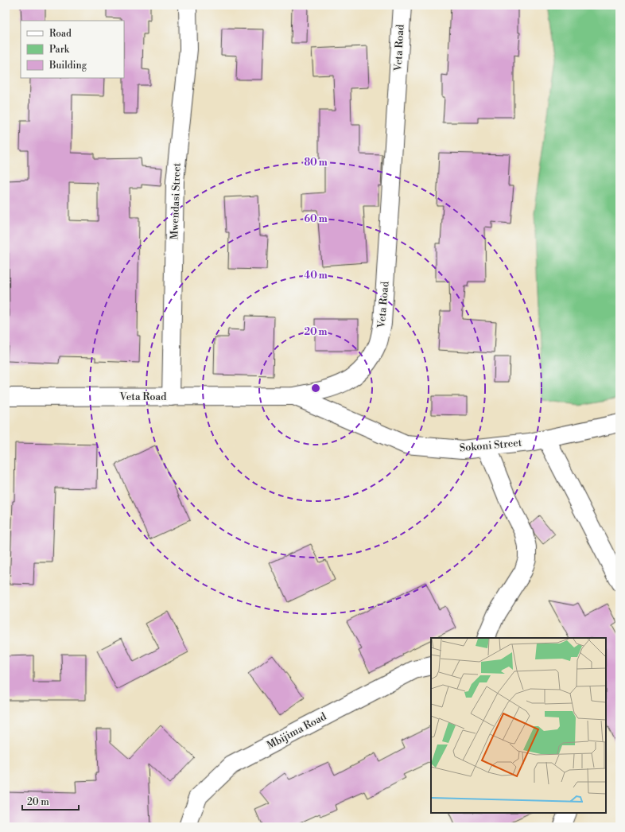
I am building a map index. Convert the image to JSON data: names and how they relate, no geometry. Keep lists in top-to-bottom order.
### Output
{
  "streets": {
    "street": [
      "Veta Road",
      "Mwendasi Street",
      "Sokoni Street",
      "Mbijima Road"
    ]
  },
  "crossings": [
    ["Veta Road", "Mwendasi Street"],
    ["Veta Road", "Sokoni Street"]
  ],
  "legend": ["Road", "Park", "Building"],
  "scale_bar": "20 m",
  "rings": [
    "80 m",
    "60 m",
    "40 m",
    "20 m"
  ]
}
